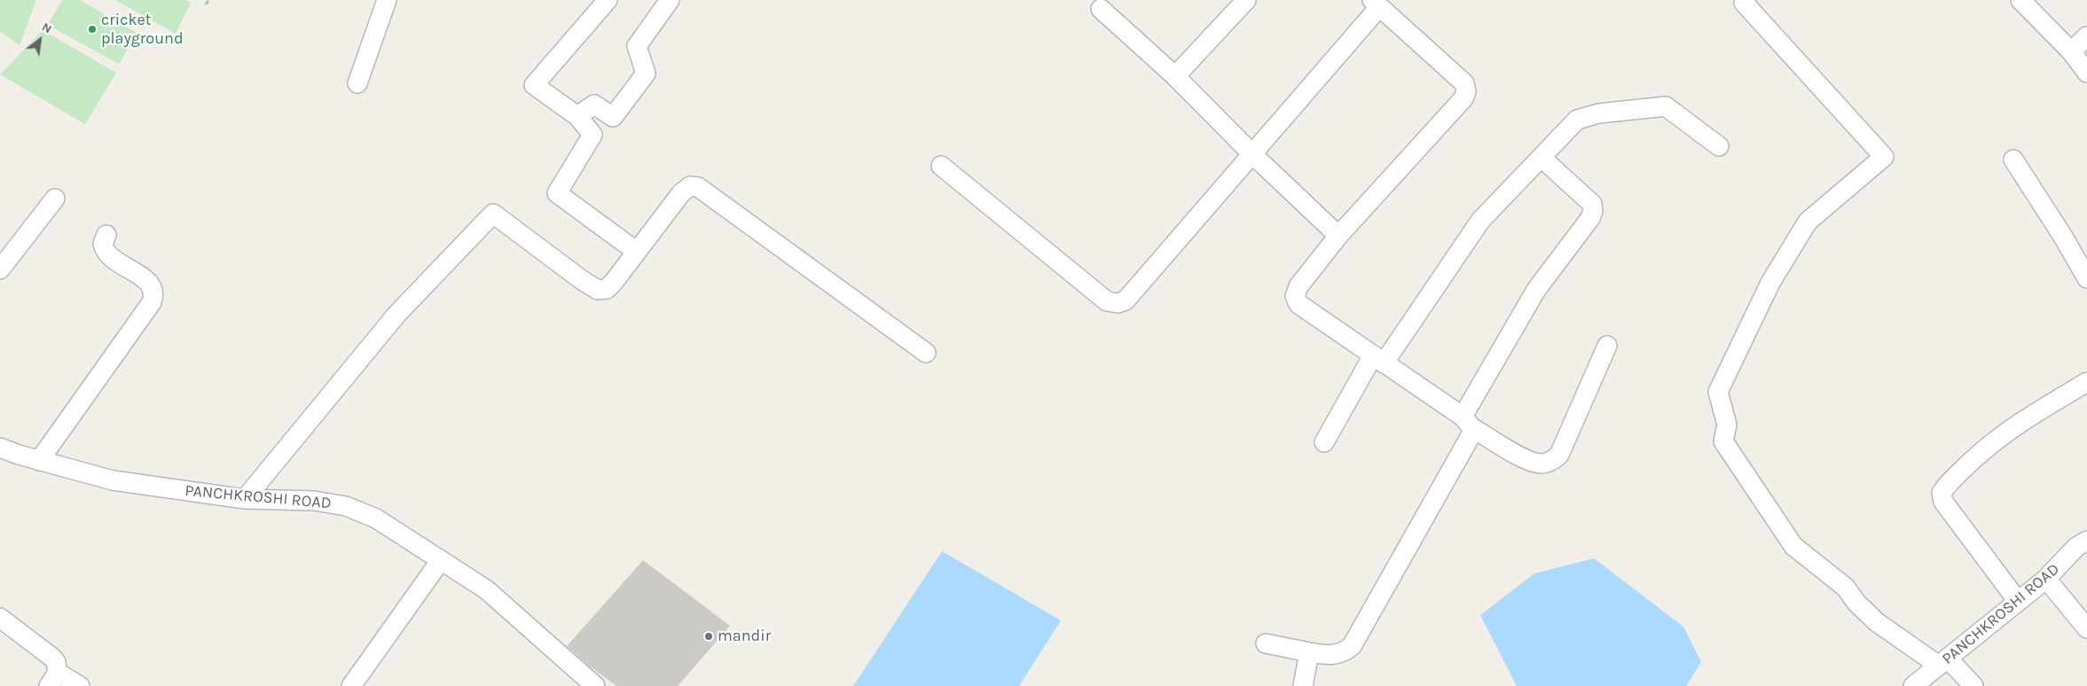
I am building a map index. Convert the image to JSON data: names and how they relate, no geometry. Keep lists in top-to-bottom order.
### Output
{
  "streets": {
    "street": ["PANCHKROSHI ROAD"]
  },
  "places": ["cricket playground", "mandir"],
  "north": "top right"
}
